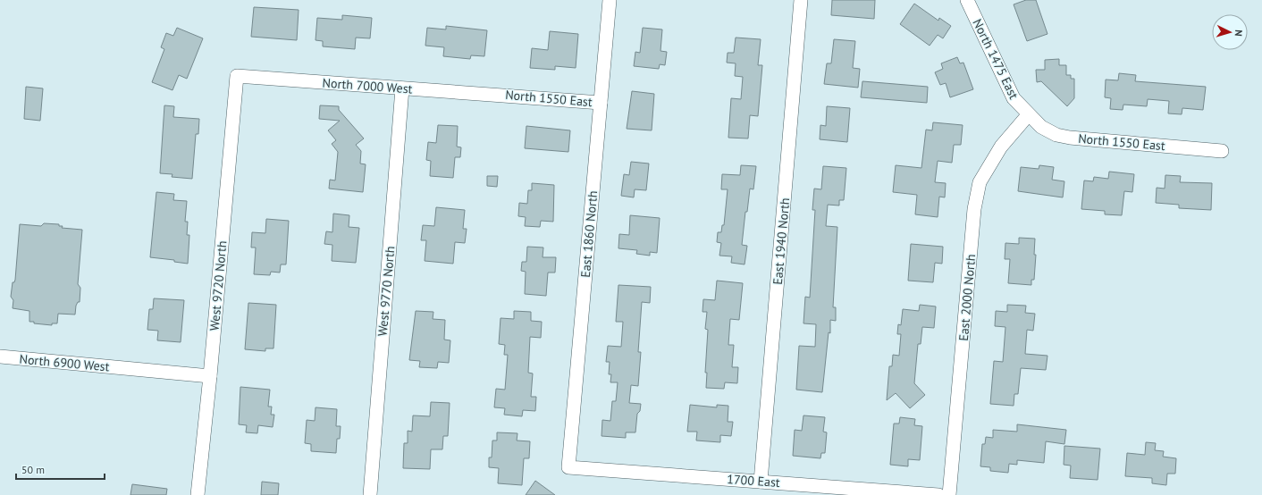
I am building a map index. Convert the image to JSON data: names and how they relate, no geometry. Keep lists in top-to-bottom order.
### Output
{
  "streets": {
    "street": [
      "North 1475 East",
      "North 7000 West",
      "North 1550 East",
      "East 1860 North",
      "East 1940 North",
      "West 9720 North",
      "West 9770 North",
      "East 2000 North",
      "North 6900 West",
      "1700 East"
    ]
  },
  "crossings": [
    ["North 1475 East", "North 1550 East"],
    ["North 1475 East", "East 2000 North"],
    ["North 7000 West", "North 1550 East"],
    ["North 7000 West", "West 9720 North"],
    ["North 7000 West", "West 9770 North"],
    ["North 1550 East", "East 1860 North"],
    ["North 1550 East", "East 2000 North"],
    ["East 1860 North", "1700 East"],
    ["East 1940 North", "1700 East"],
    ["West 9720 North", "North 6900 West"]
  ],
  "scale_bar": "50 m",
  "north": "right"
}
